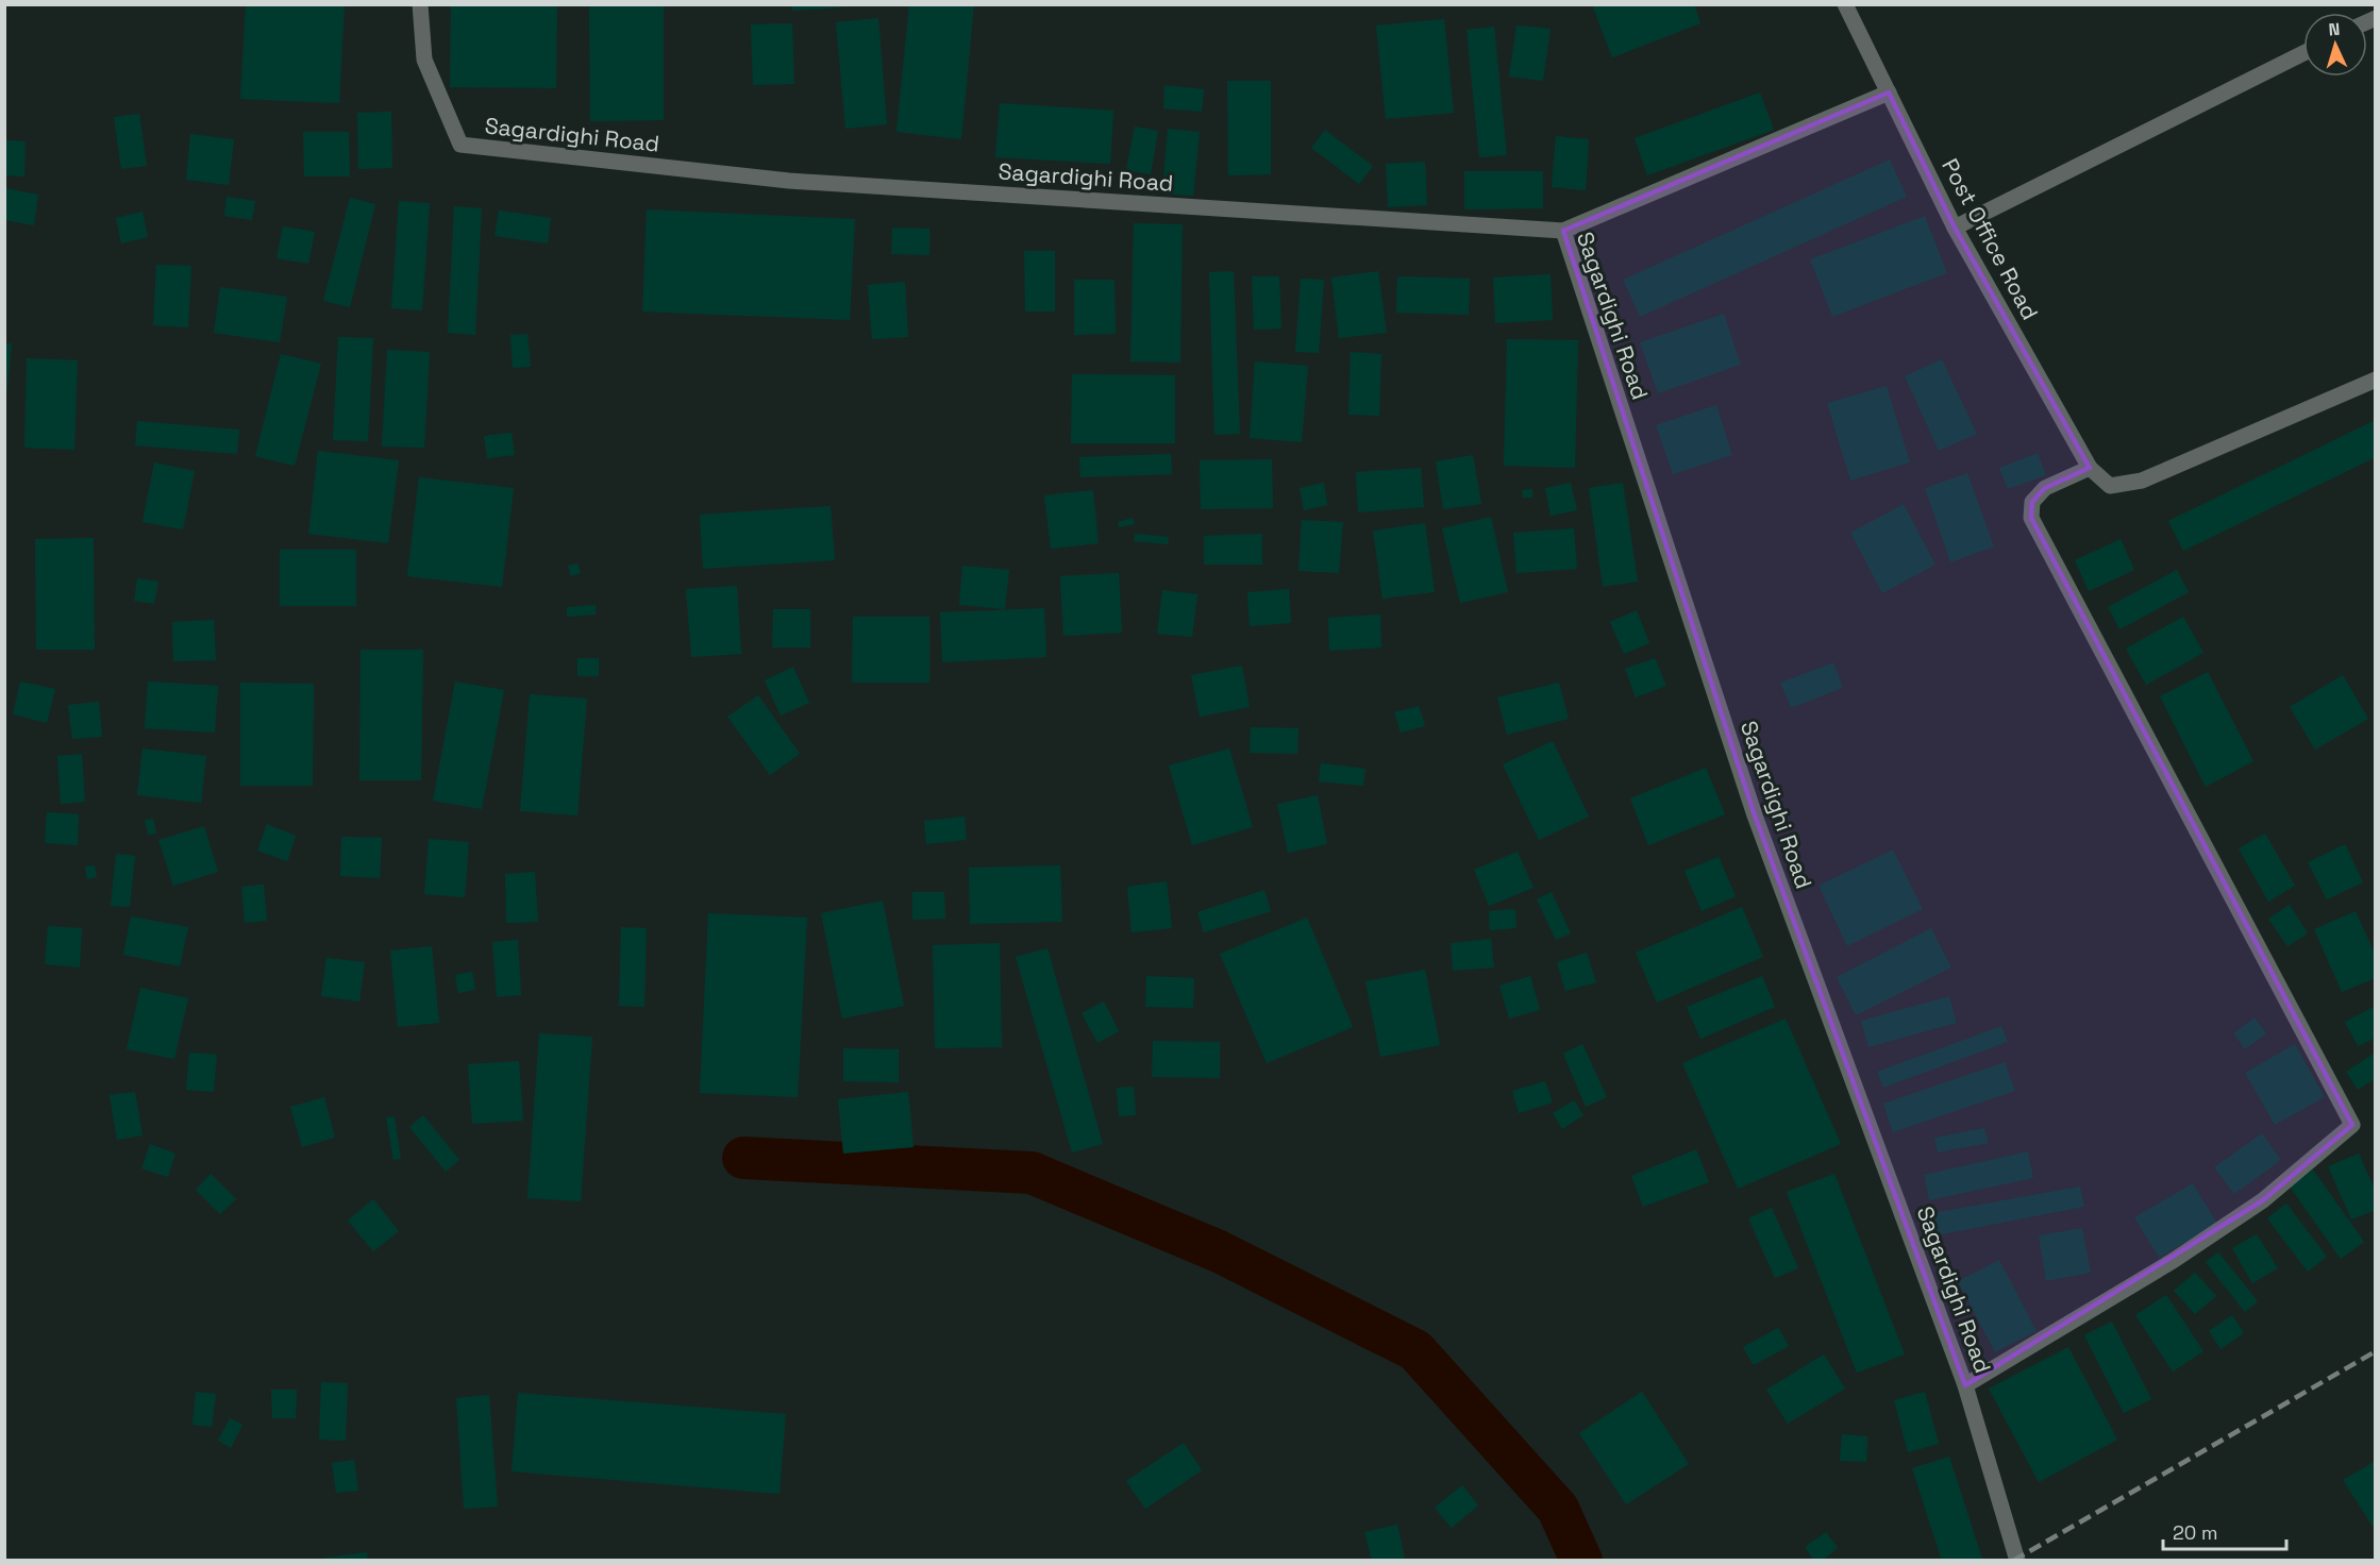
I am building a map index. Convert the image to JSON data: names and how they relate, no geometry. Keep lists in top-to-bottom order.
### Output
{
  "streets": {
    "street": ["Sagardighi Road", "Post Office Road"]
  },
  "scale_bar": "20 m",
  "north": "top"
}
